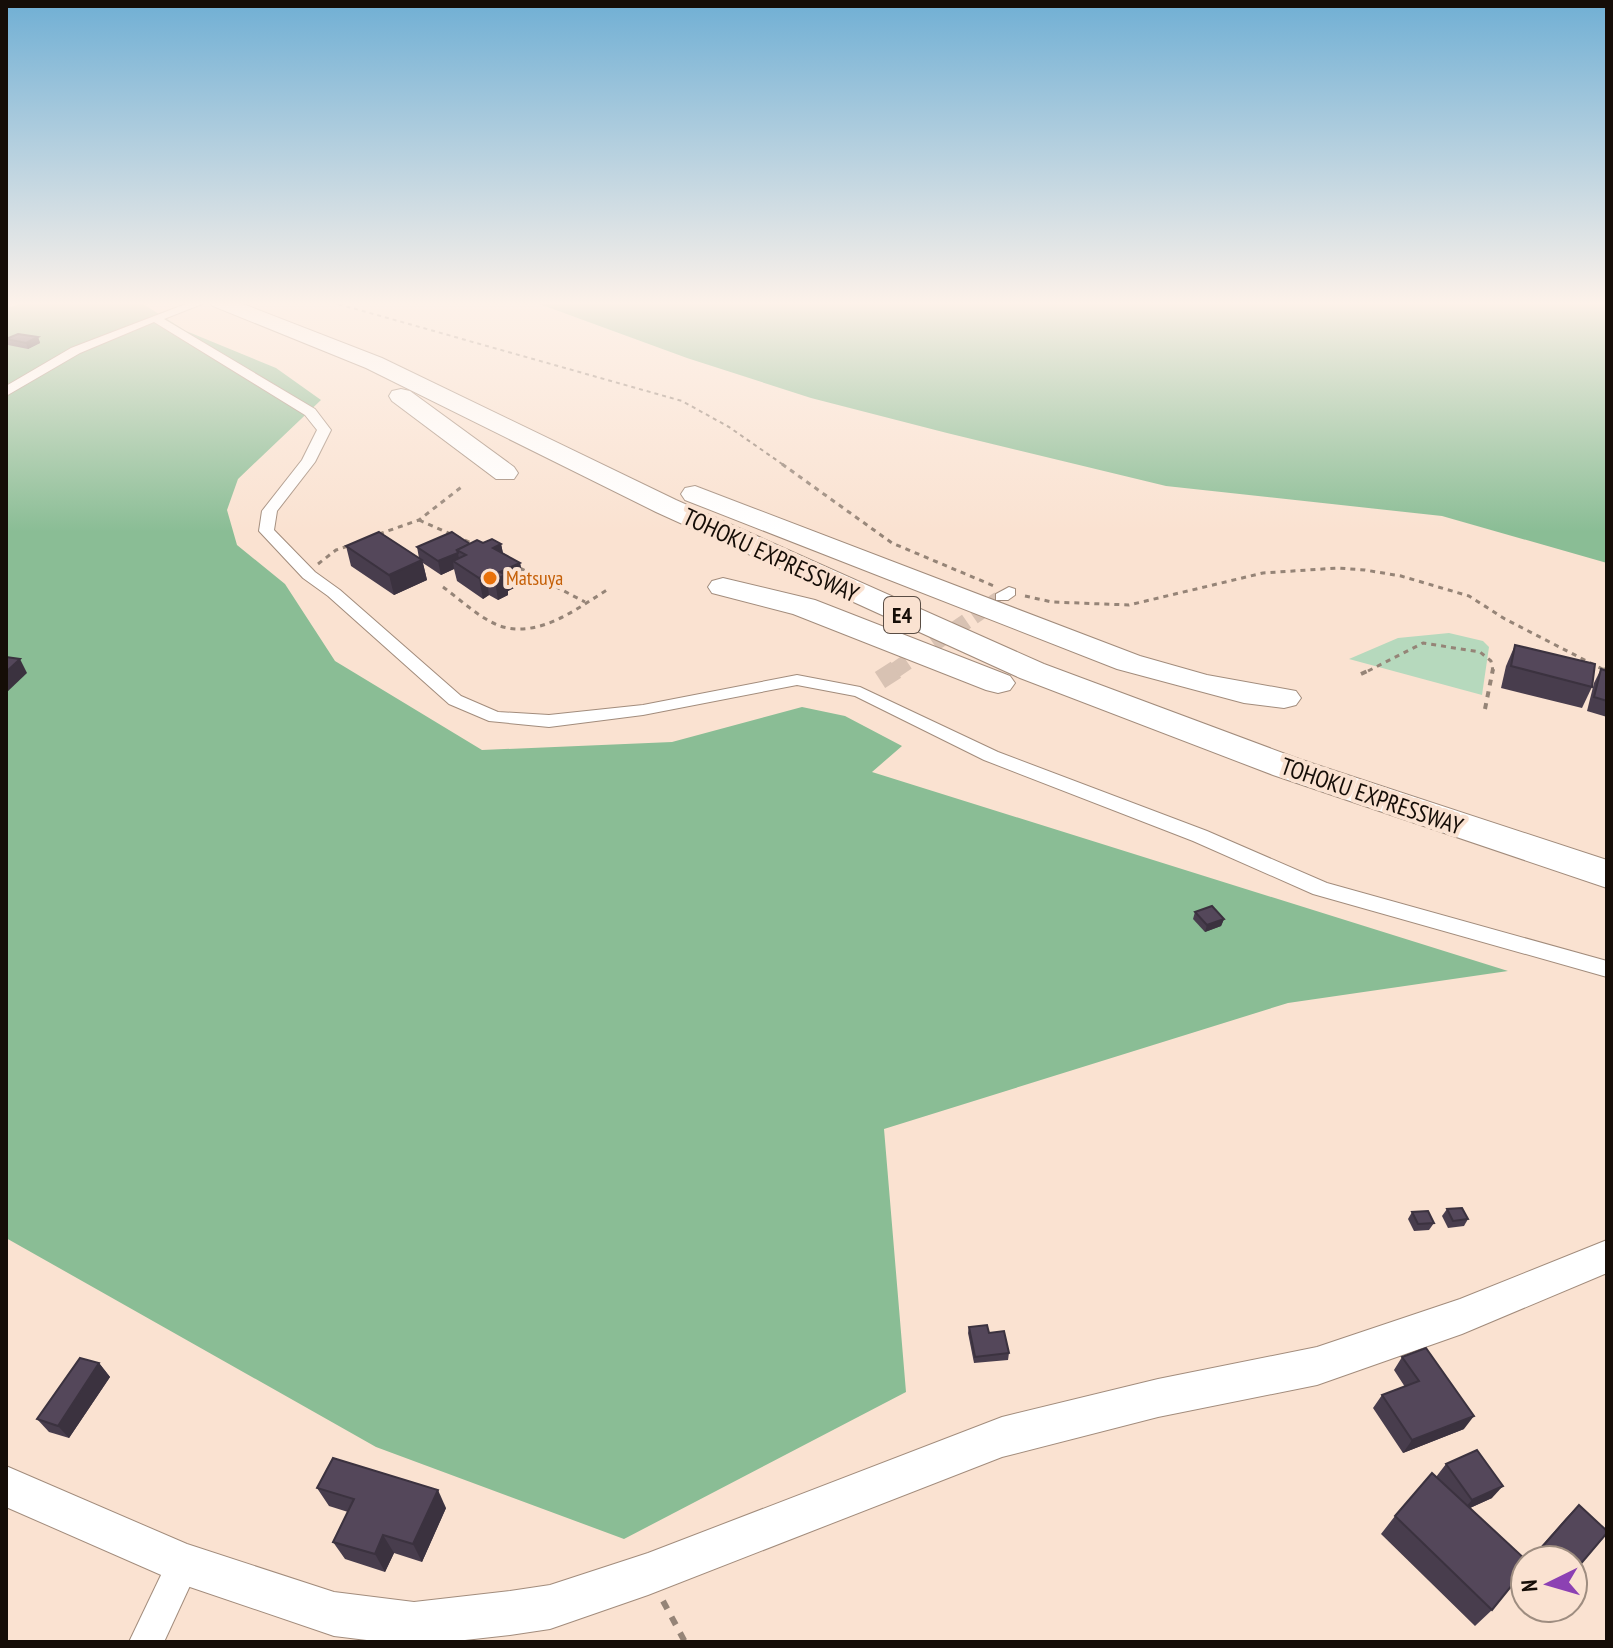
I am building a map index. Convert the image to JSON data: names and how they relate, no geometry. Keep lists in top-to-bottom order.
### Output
{
  "streets": {
    "highway": ["TOHOKU EXPRESSWAY", "E4"]
  },
  "places": ["Matsuya"],
  "north": "left"
}
